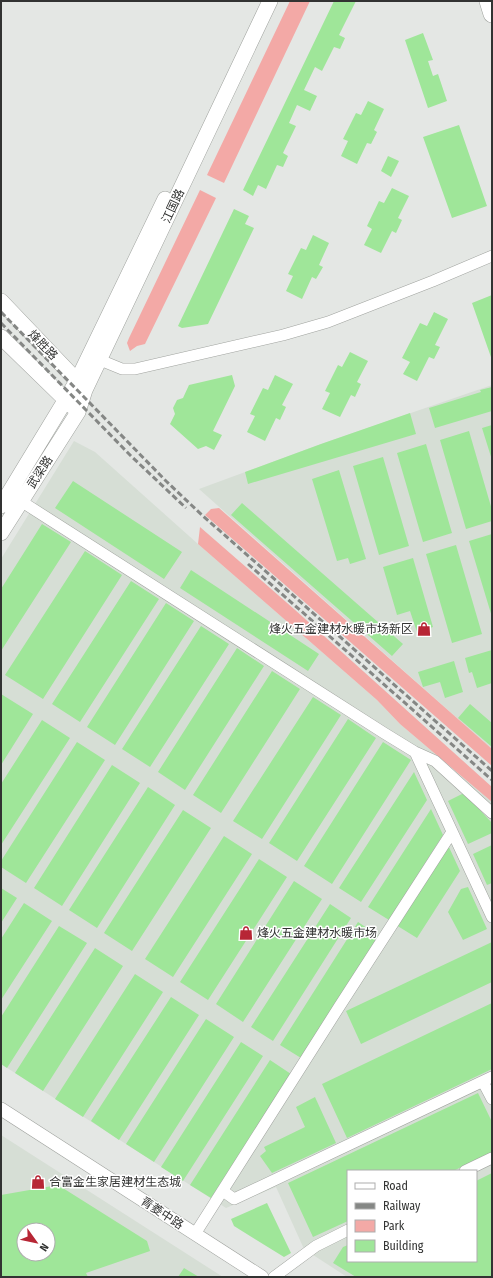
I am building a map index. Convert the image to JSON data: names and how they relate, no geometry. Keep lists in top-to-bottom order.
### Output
{
  "streets": {
    "main road": ["江国路", "烽胜路", "武梁路"],
    "street": ["青菱中路"]
  },
  "crossings": [
    ["江国路", "烽胜路"],
    ["江国路", "武梁路"],
    ["烽胜路", "武梁路"]
  ],
  "places": {
    "shop": ["烽火五金建材水暖市场新区", "烽火五金建材水暖市场", "合富金生家居建材生态城"]
  },
  "legend": [
    "Road",
    "Railway",
    "Park",
    "Building"
  ],
  "north": "bottom right"
}
